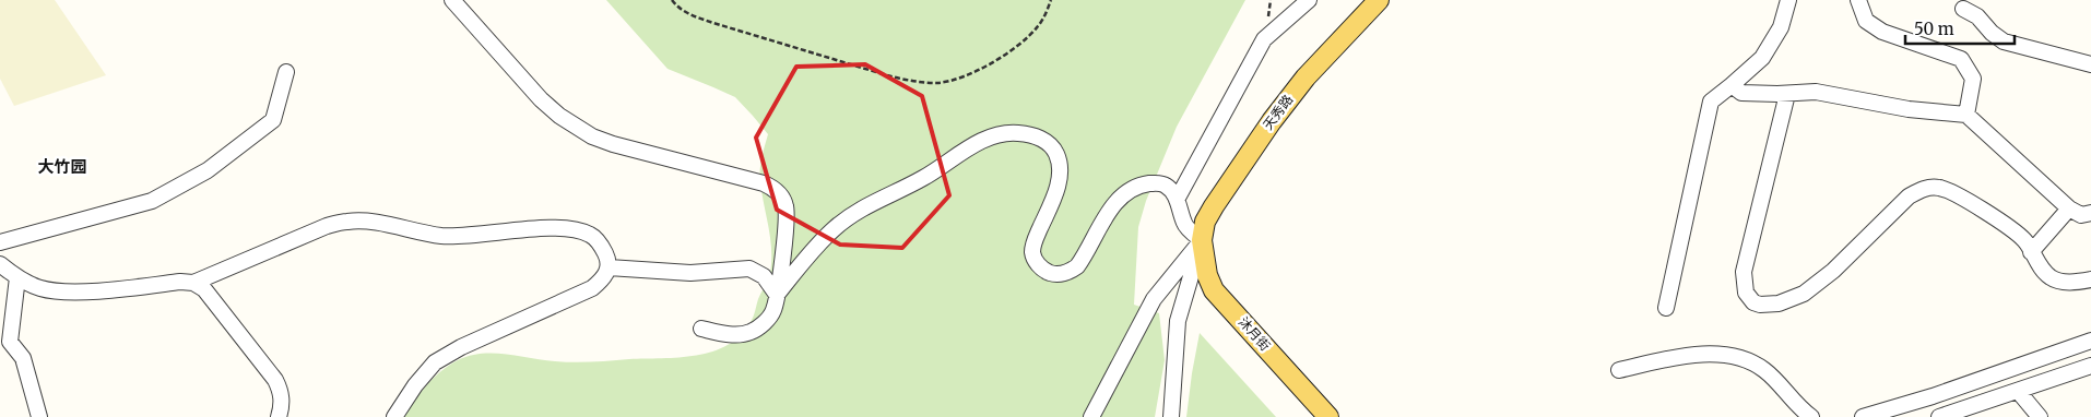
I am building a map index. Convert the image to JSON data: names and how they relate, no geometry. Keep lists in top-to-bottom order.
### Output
{
  "streets": {
    "main road": ["天秀路", "沐月街"]
  },
  "crossings": [
    ["天秀路", "沐月街"]
  ],
  "districts": ["大竹园"],
  "scale_bar": "50 m"
}
